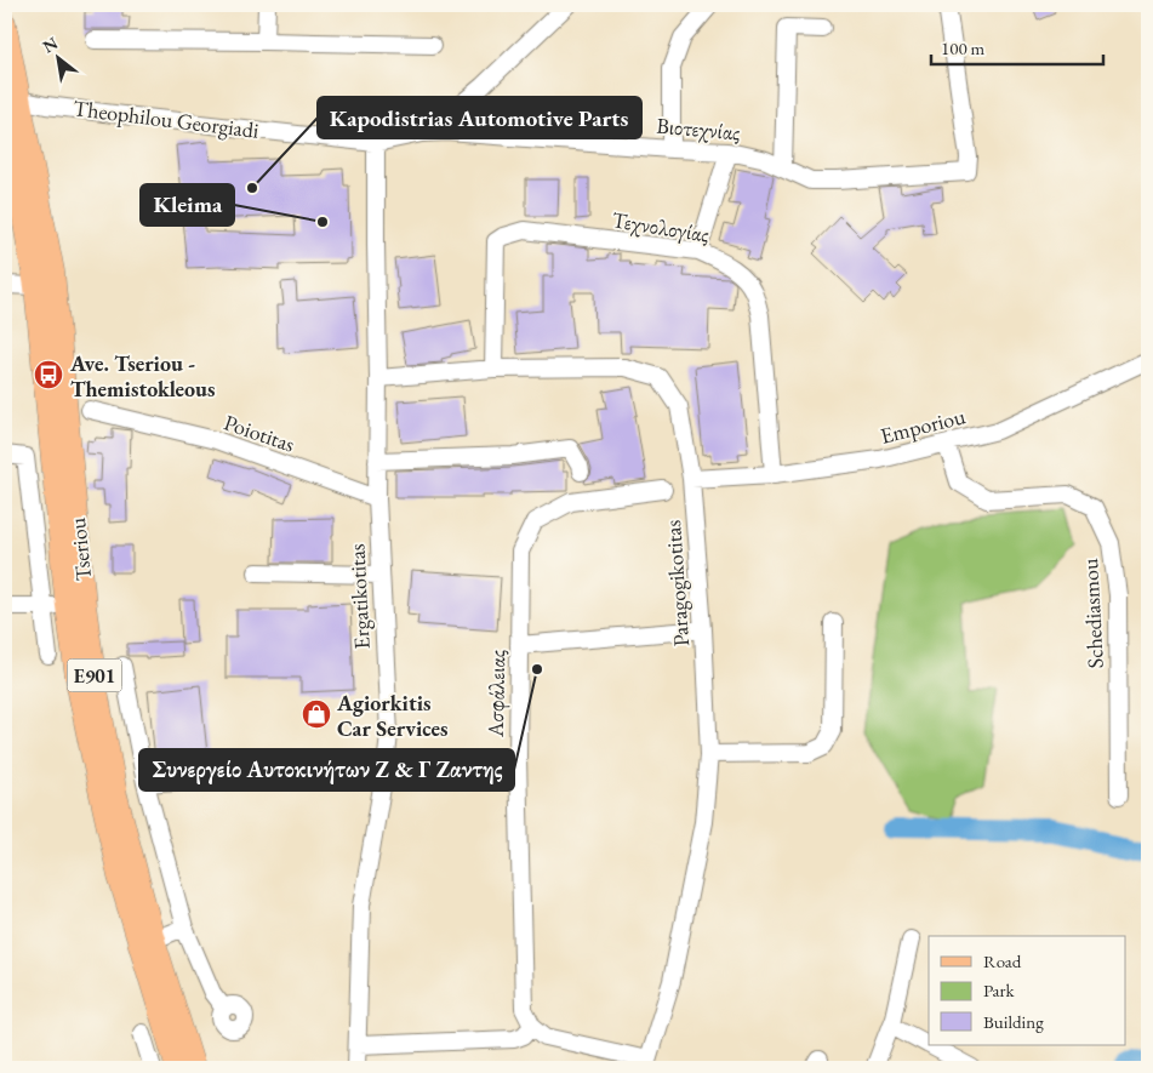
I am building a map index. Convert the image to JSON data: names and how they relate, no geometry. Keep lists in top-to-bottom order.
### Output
{
  "streets": {
    "main road": ["Tseriou", "E901"],
    "street": [
      "Theophilou Georgiadi",
      "Βιοτεχνίας",
      "Τεχνολογίας",
      "Emporiou",
      "Poiotitas",
      "Paragogikotitas",
      "Ergatikotitas",
      "Schediasmou",
      "Ασφάλειας"
    ]
  },
  "crossings": [
    ["Theophilou Georgiadi", "Βιοτεχνίας"],
    ["Theophilou Georgiadi", "Tseriou"],
    ["Theophilou Georgiadi", "Ergatikotitas"],
    ["Τεχνολογίας", "Emporiou"],
    ["Τεχνολογίας", "Paragogikotitas"],
    ["Emporiou", "Paragogikotitas"],
    ["Emporiou", "Schediasmou"],
    ["Poiotitas", "Ergatikotitas"],
    ["Paragogikotitas", "Ergatikotitas"]
  ],
  "places": {
    "other": ["Kapodistrias Automotive Parts", "Kleima", "Συνεργείο Αυτοκινήτων Ζ & Γ Ζαντης"],
    "bus stop": ["Ave. Tseriou - Themistokleous"],
    "shop": ["Agiorkitis Car Services"]
  },
  "legend": ["Road", "Park", "Building"],
  "scale_bar": "100 m",
  "north": "top left"
}
